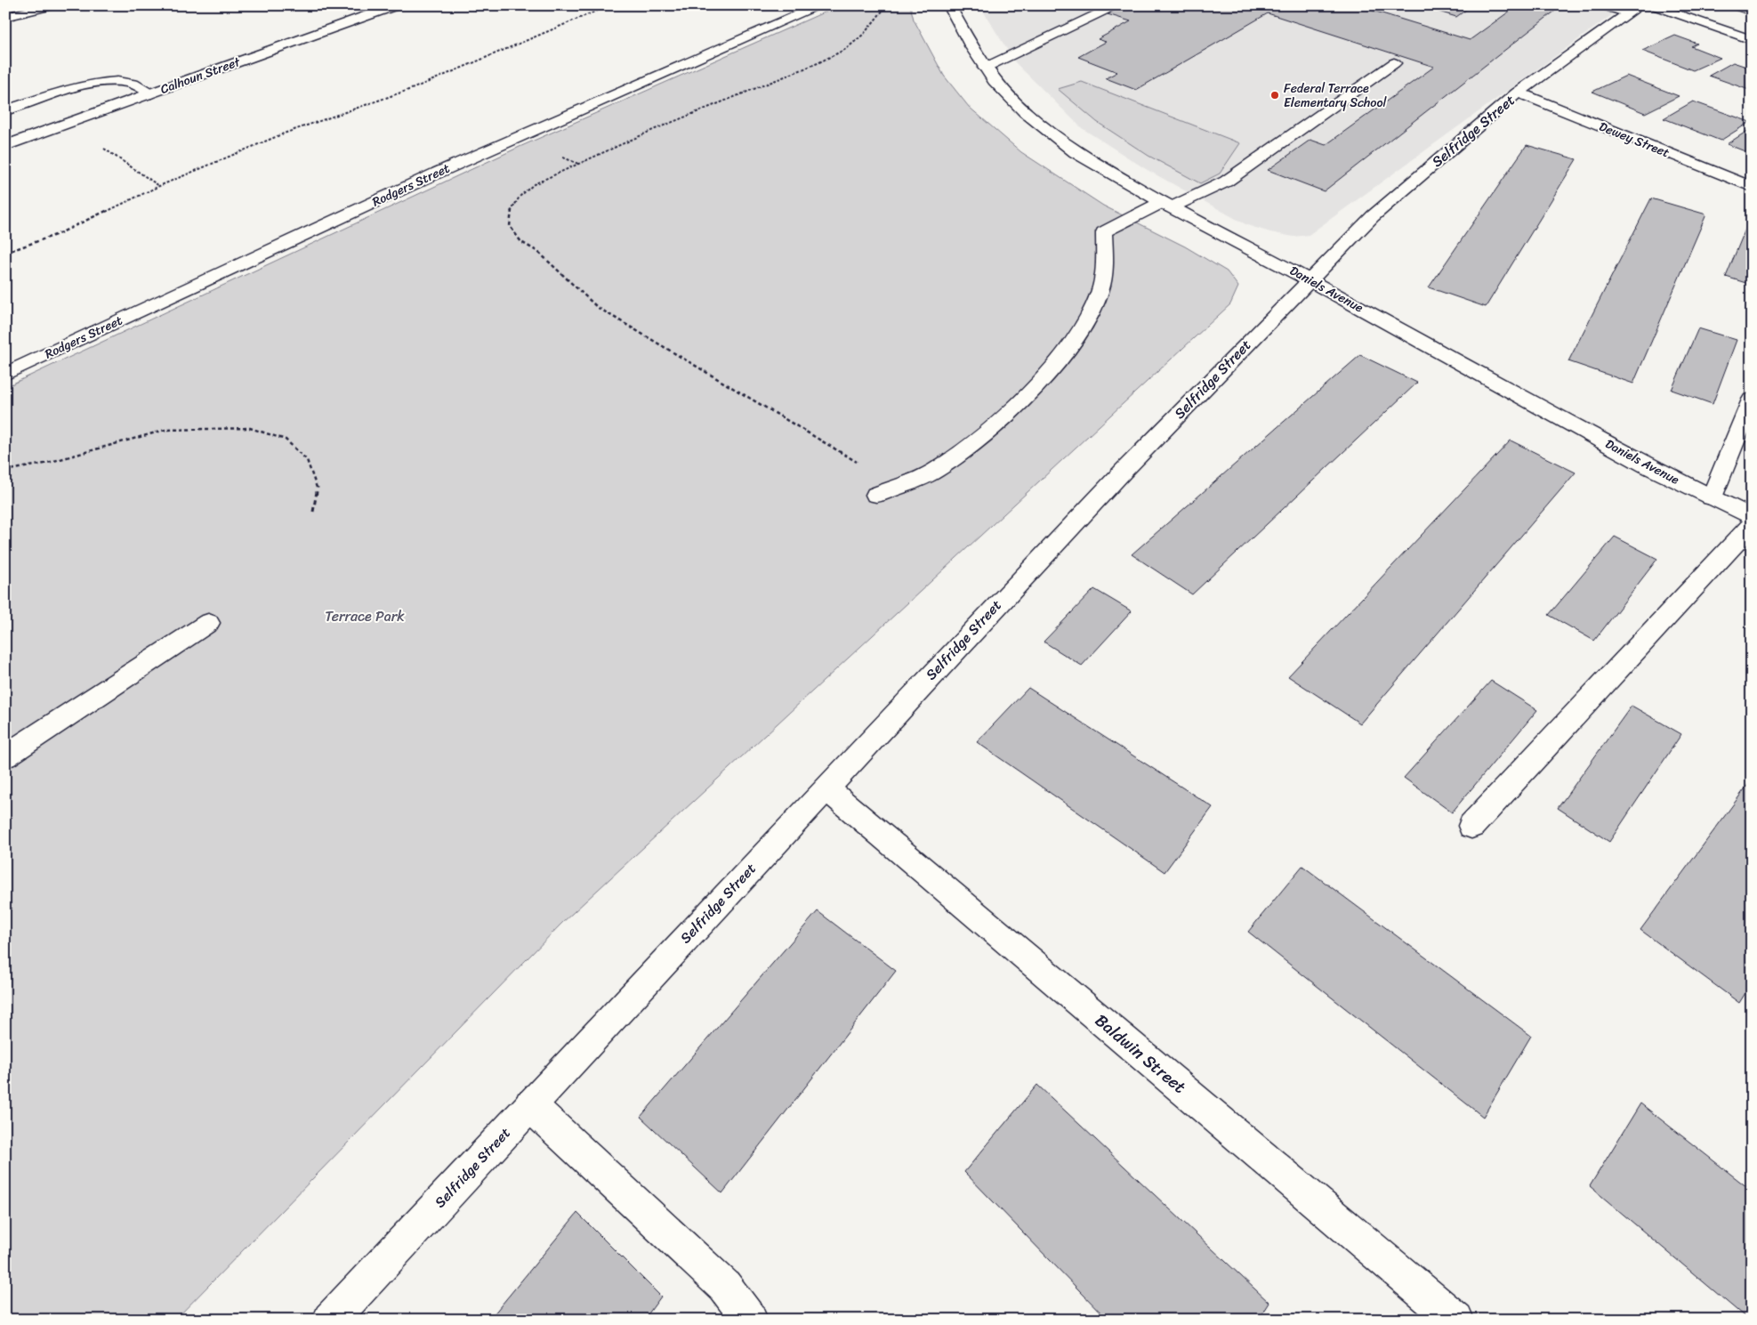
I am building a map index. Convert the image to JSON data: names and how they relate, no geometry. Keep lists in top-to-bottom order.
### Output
{
  "streets": {
    "street": [
      "Calhoun Street",
      "Selfridge Street",
      "Dewey Street",
      "Rodgers Street",
      "Daniels Avenue",
      "Baldwin Street"
    ]
  },
  "crossings": [
    ["Selfridge Street", "Dewey Street"],
    ["Selfridge Street", "Daniels Avenue"],
    ["Selfridge Street", "Baldwin Street"]
  ],
  "parks": ["Terrace Park"],
  "places": ["Federal Terrace Elementary School"]
}
